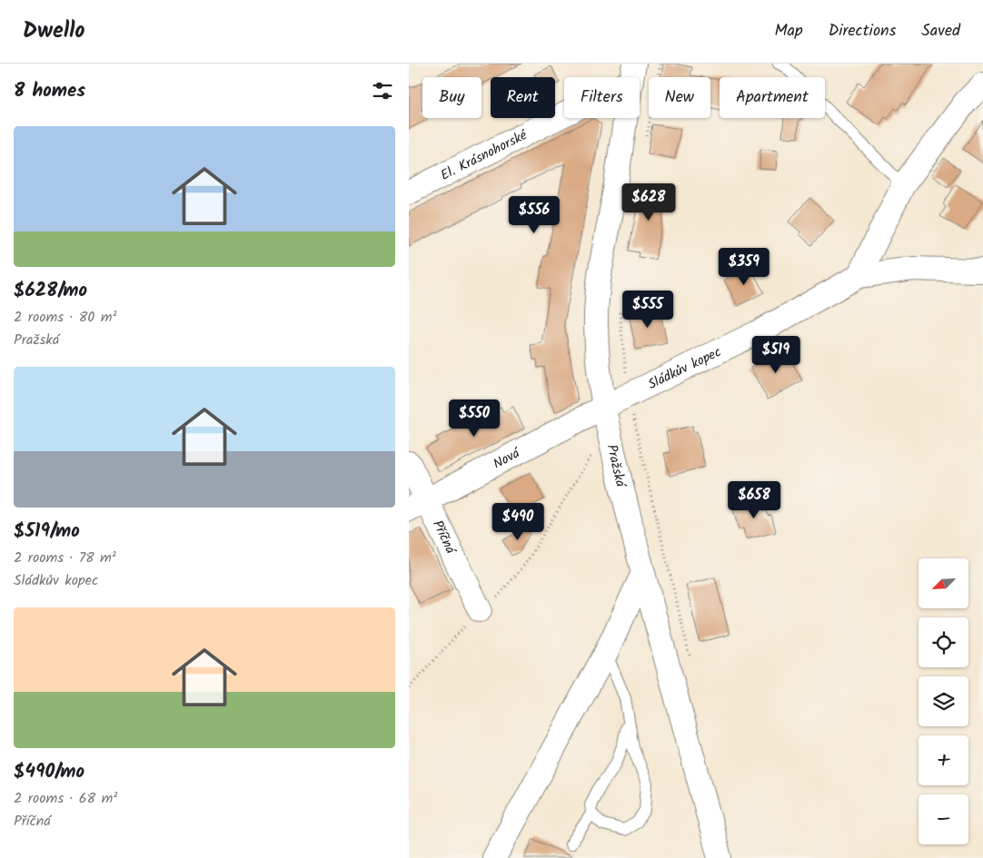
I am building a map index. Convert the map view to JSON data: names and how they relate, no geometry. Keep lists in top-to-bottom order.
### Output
{
  "streets": {
    "street": [
      "El. Krásnohorské",
      "Sládkův kopec",
      "Nová",
      "Pražská",
      "Příčná"
    ]
  },
  "crossings": [
    ["El. Krásnohorské", "Pražská"],
    ["Sládkův kopec", "Nová"],
    ["Sládkův kopec", "Pražská"],
    ["Nová", "Pražská"],
    ["Nová", "Příčná"]
  ],
  "north": "bottom left",
  "page": {
    "header": "Dwello",
    "nav": ["Map", "Directions", "Saved"],
    "heading": "8 homes",
    "chip": [
      "Buy",
      "Rent",
      "Filters",
      "New",
      "Apartment"
    ],
    "list": [
      {
        "name": "$628/mo",
        "note": "2 rooms · 80 m² · Pražská"
      },
      {
        "name": "$519/mo",
        "note": "2 rooms · 78 m² · Sládkův kopec"
      },
      {
        "name": "$490/mo",
        "note": "2 rooms · 68 m² · Příčná"
      }
    ],
    "price": [
      "$628",
      "$556",
      "$359",
      "$555",
      "$519",
      "$550",
      "$658",
      "$490"
    ],
    "map_buttons": ["+", "−"]
  }
}
